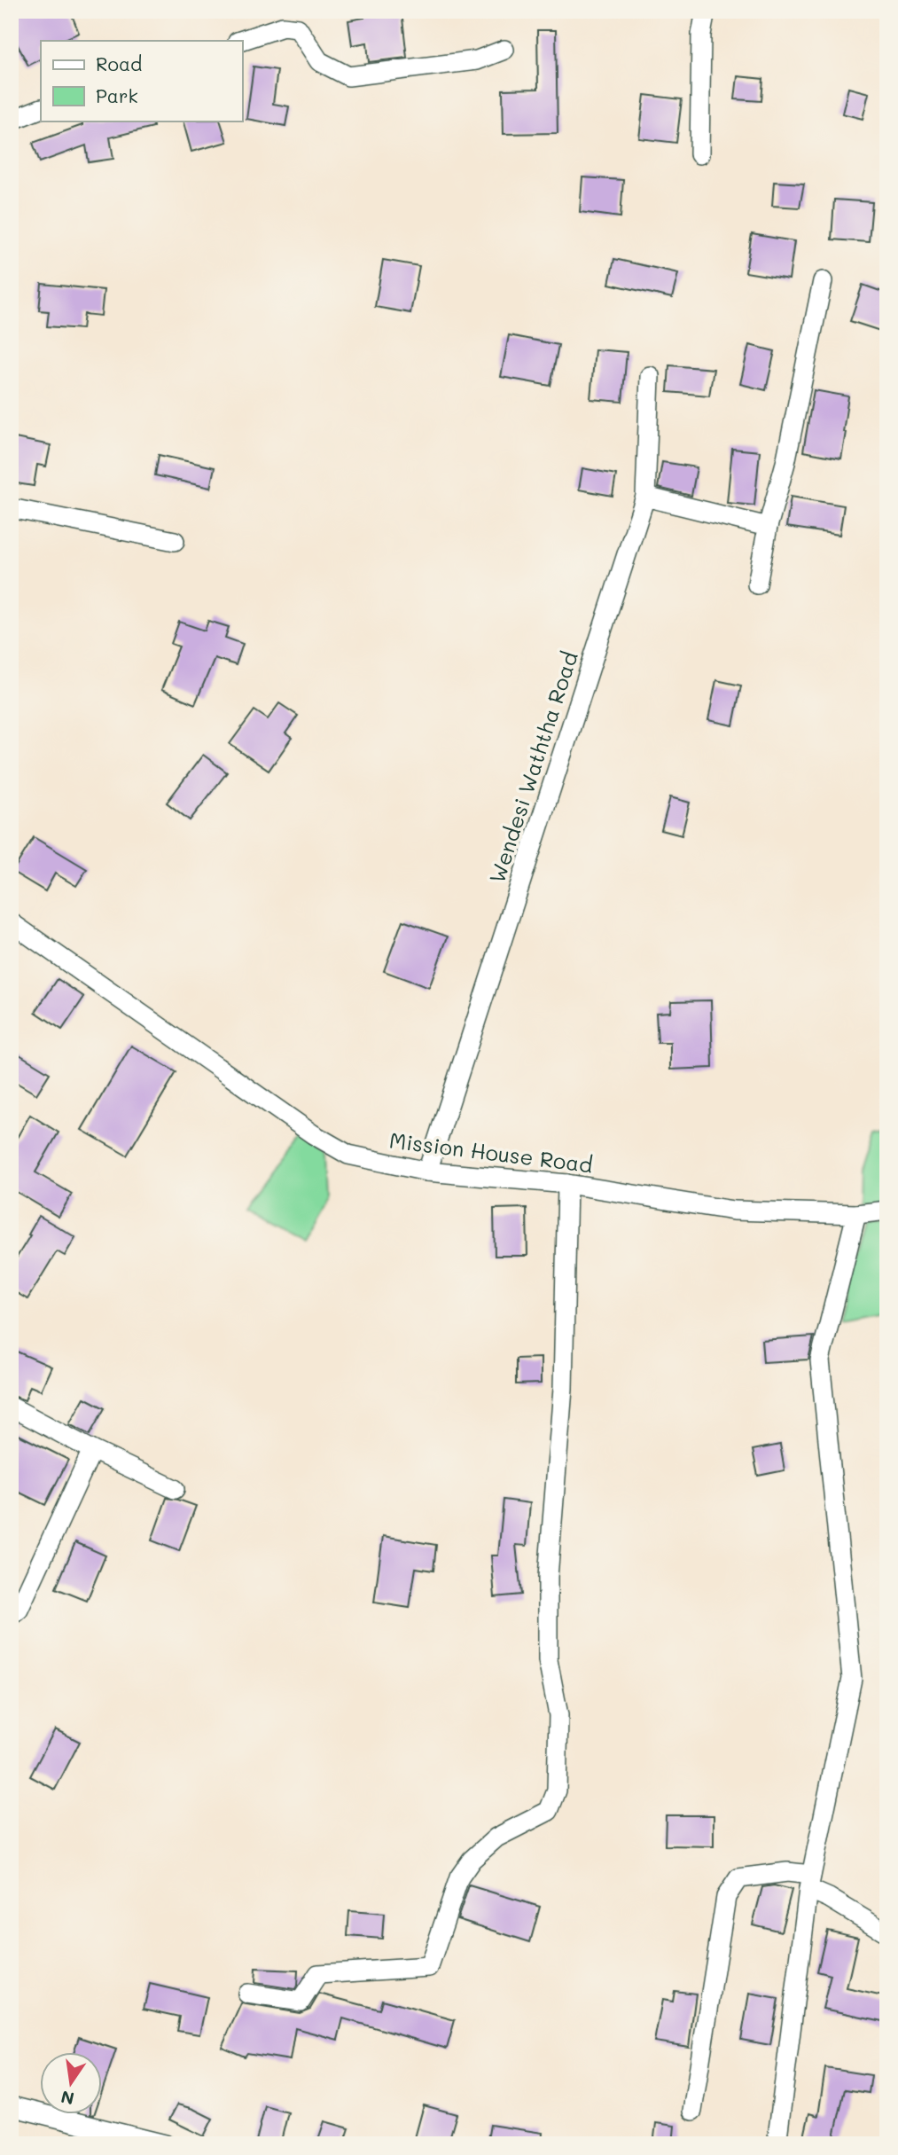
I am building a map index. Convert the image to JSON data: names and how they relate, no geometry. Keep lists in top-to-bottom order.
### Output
{
  "streets": {
    "street": ["Wendesi Waththa Road", "Mission House Road"]
  },
  "crossings": [
    ["Wendesi Waththa Road", "Mission House Road"]
  ],
  "legend": ["Road", "Park"],
  "north": "bottom"
}
